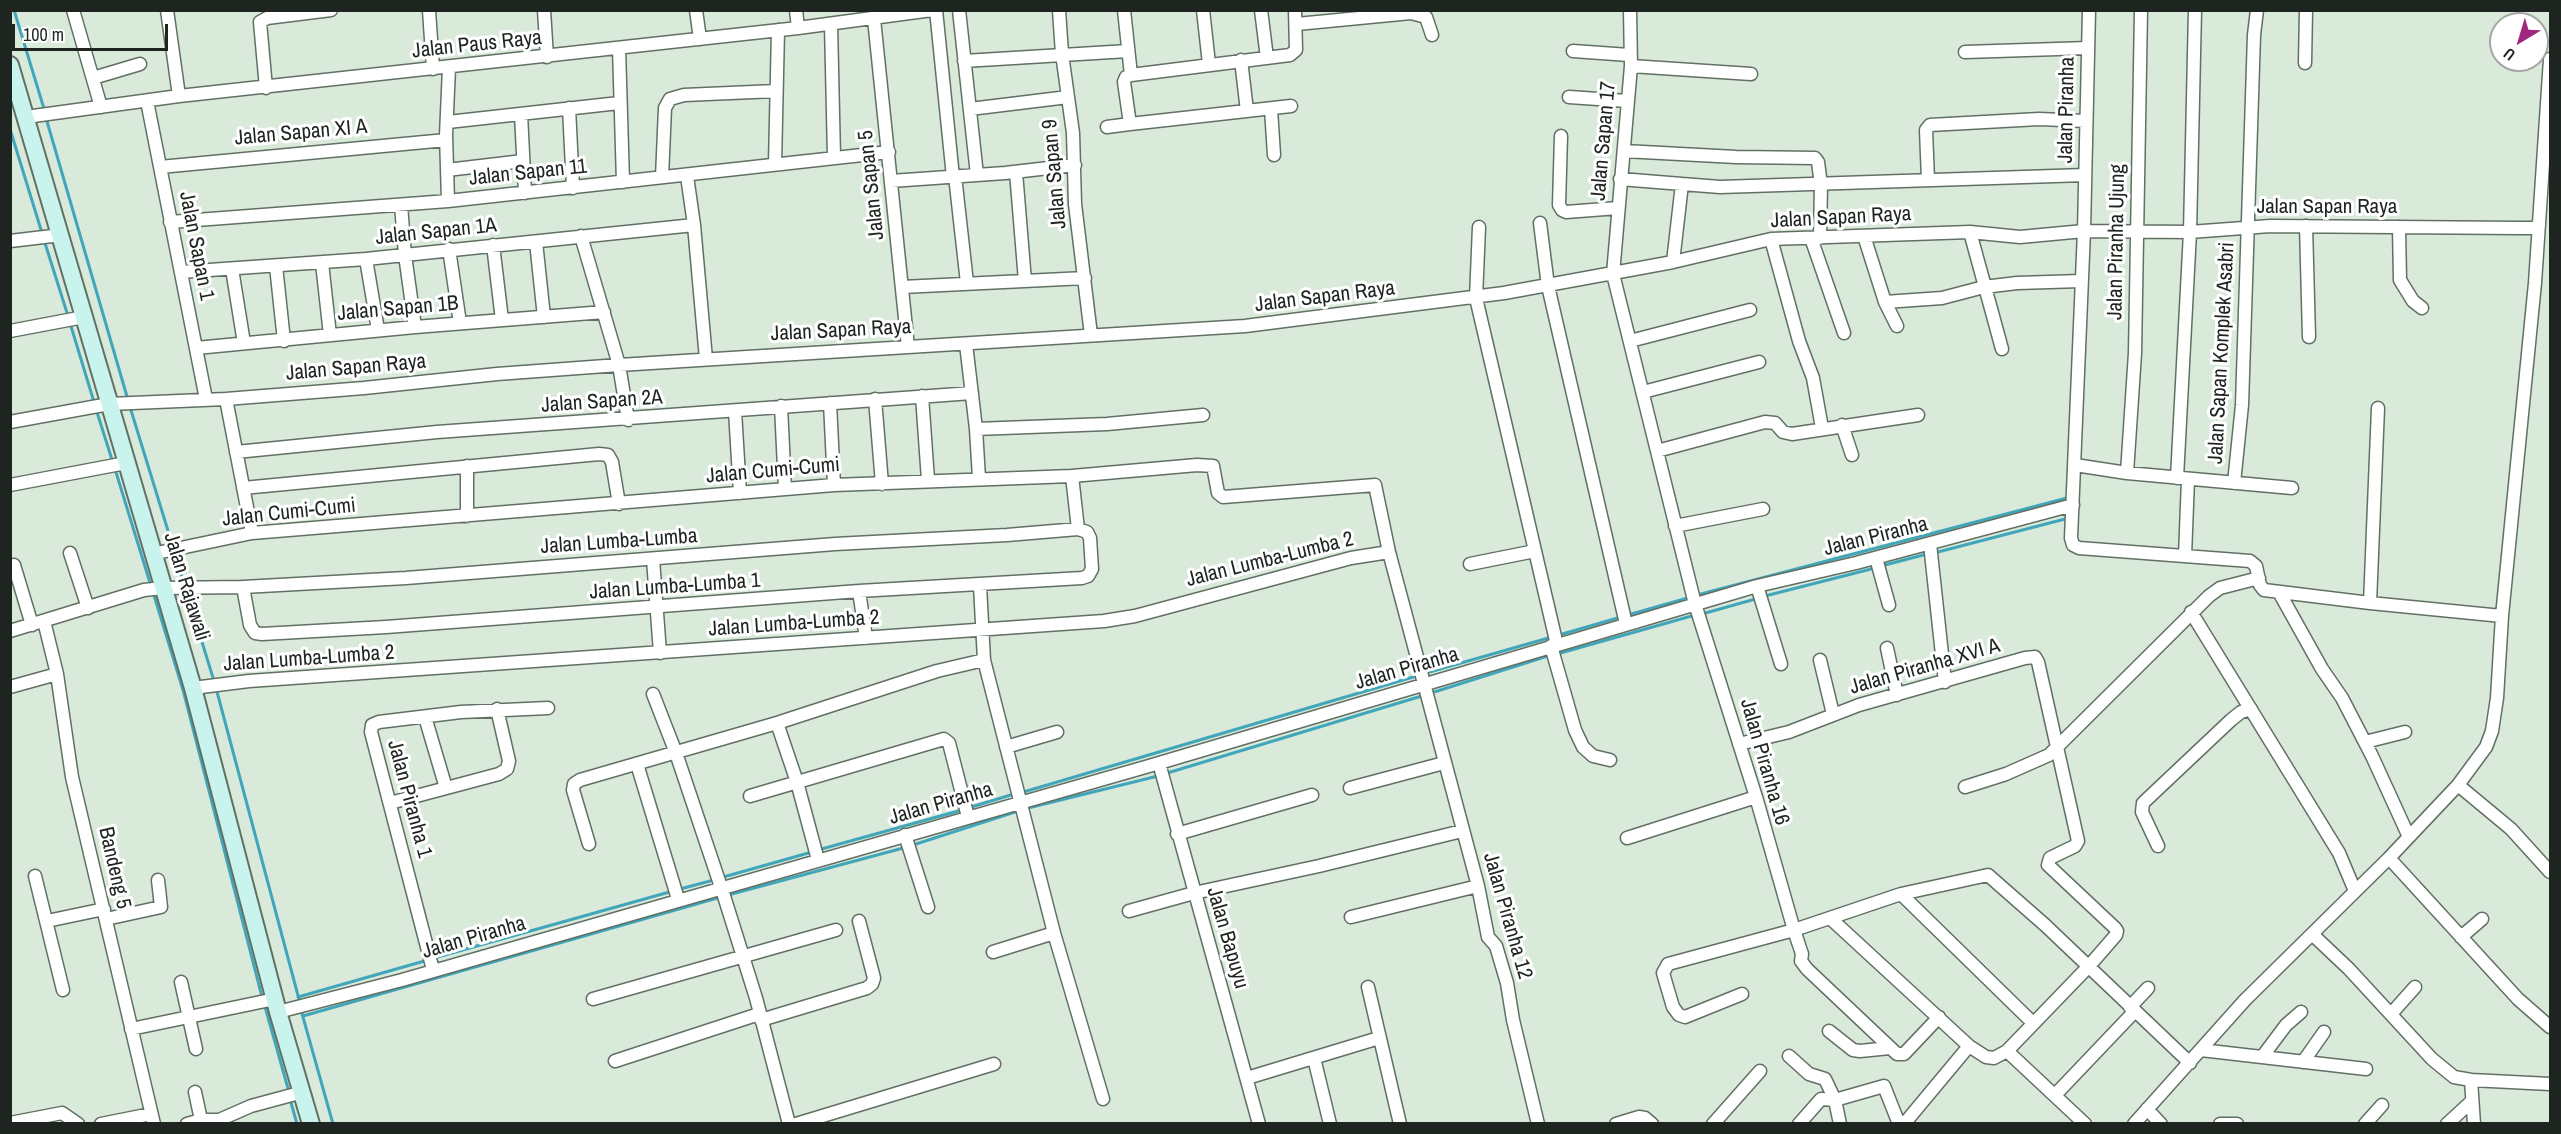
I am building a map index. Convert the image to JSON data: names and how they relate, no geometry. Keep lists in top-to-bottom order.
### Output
{
  "streets": {
    "main road": ["Jalan Rajawali"],
    "street": [
      "Jalan Paus Raya",
      "Jalan Piranha",
      "Jalan Sapan XI A",
      "Jalan Sapan 17",
      "Jalan Sapan 11",
      "Jalan Sapan 9",
      "Jalan Sapan 5",
      "Jalan Sapan Raya",
      "Jalan Sapan 1A",
      "Jalan Piranha Ujung",
      "Jalan Sapan 1",
      "Jalan Sapan 1B",
      "Jalan Sapan Komplek Asabri",
      "Jalan Sapan 2A",
      "Jalan Cumi-Cumi",
      "Jalan Lumba-Lumba",
      "Jalan Lumba-Lumba 2",
      "Jalan Lumba-Lumba 1",
      "Jalan Piranha XVI A",
      "Jalan Piranha 16",
      "Jalan Piranha 1",
      "Bandeng 5",
      "Jalan Piranha 12",
      "Jalan Bapuyu"
    ]
  },
  "crossings": [
    ["Jalan Paus Raya", "Jalan Sapan 5"],
    ["Jalan Paus Raya", "Jalan Sapan 1"],
    ["Jalan Paus Raya", "Jalan Rajawali"],
    ["Jalan Piranha", "Jalan Sapan Raya"],
    ["Jalan Piranha", "Jalan Rajawali"],
    ["Jalan Piranha", "Jalan Piranha 16"],
    ["Jalan Piranha", "Jalan Piranha 1"],
    ["Jalan Piranha", "Bandeng 5"],
    ["Jalan Piranha", "Jalan Piranha 12"],
    ["Jalan Piranha", "Jalan Bapuyu"],
    ["Jalan Sapan XI A", "Jalan Sapan 1"],
    ["Jalan Sapan 17", "Jalan Sapan Raya"],
    ["Jalan Sapan 17", "Jalan Piranha 16"],
    ["Jalan Sapan 11", "Jalan Sapan 5"],
    ["Jalan Sapan 11", "Jalan Sapan 1"],
    ["Jalan Sapan 9", "Jalan Sapan Raya"],
    ["Jalan Sapan 5", "Jalan Sapan Raya"],
    ["Jalan Sapan Raya", "Jalan Piranha Ujung"],
    ["Jalan Sapan Raya", "Jalan Sapan 1"],
    ["Jalan Sapan Raya", "Jalan Sapan Komplek Asabri"],
    ["Jalan Sapan Raya", "Jalan Rajawali"],
    ["Jalan Sapan 1A", "Jalan Sapan 1"],
    ["Jalan Sapan 1", "Jalan Sapan 1B"],
    ["Jalan Cumi-Cumi", "Jalan Rajawali"],
    ["Jalan Cumi-Cumi", "Jalan Piranha 12"],
    ["Jalan Lumba-Lumba", "Jalan Rajawali"],
    ["Jalan Lumba-Lumba", "Jalan Lumba-Lumba 1"],
    ["Jalan Lumba-Lumba", "Bandeng 5"],
    ["Jalan Lumba-Lumba 2", "Jalan Rajawali"],
    ["Jalan Lumba-Lumba 2", "Jalan Piranha 12"],
    ["Jalan Piranha XVI A", "Jalan Piranha 16"]
  ],
  "scale_bar": "100 m",
  "north": "bottom left"
}
